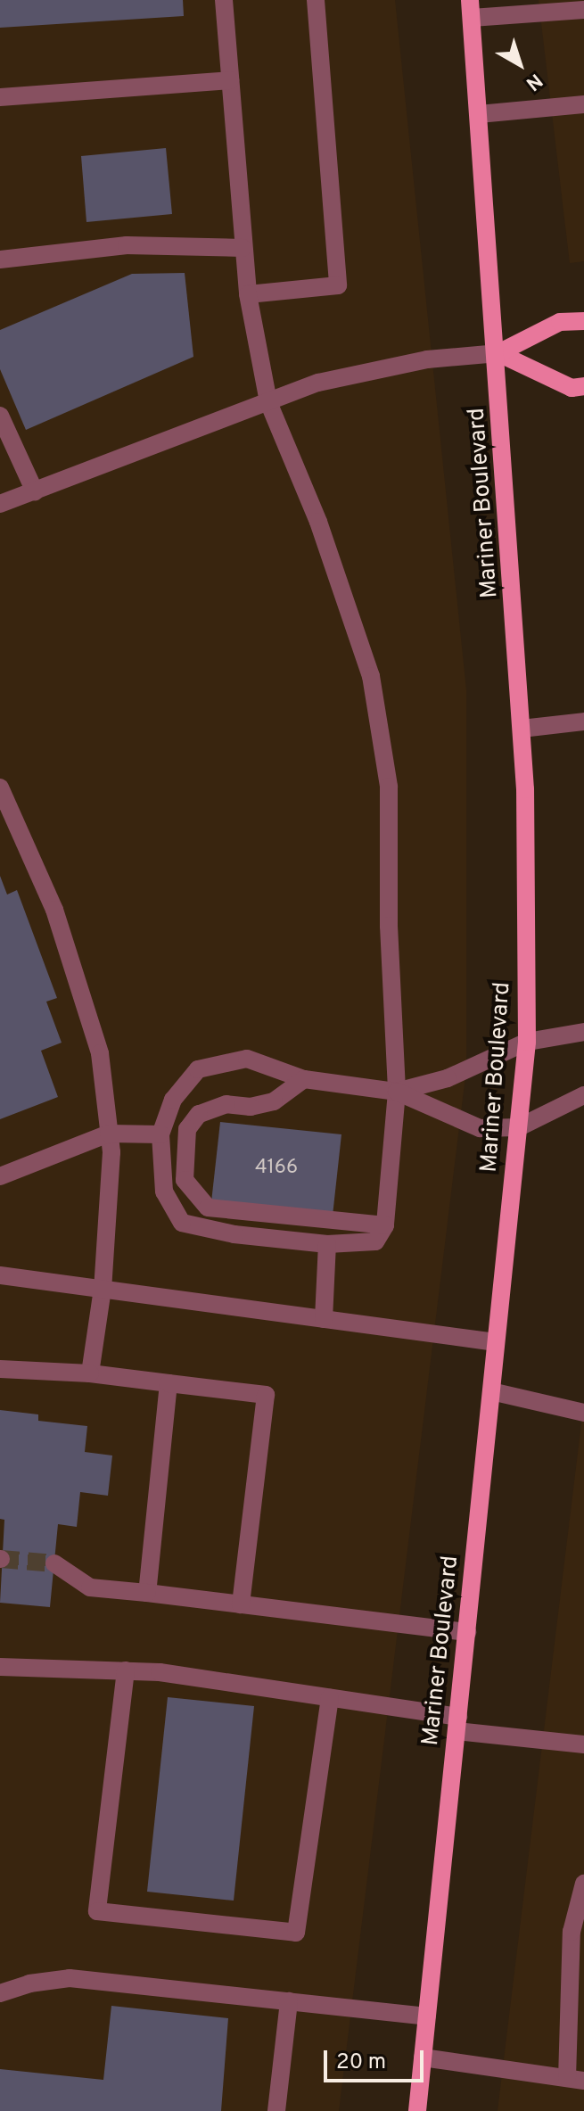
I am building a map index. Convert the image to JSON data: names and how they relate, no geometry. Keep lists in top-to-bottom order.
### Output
{
  "streets": {
    "main road": ["Mariner Boulevard"]
  },
  "house_numbers": ["4166"],
  "scale_bar": "20 m",
  "north": "bottom right"
}
